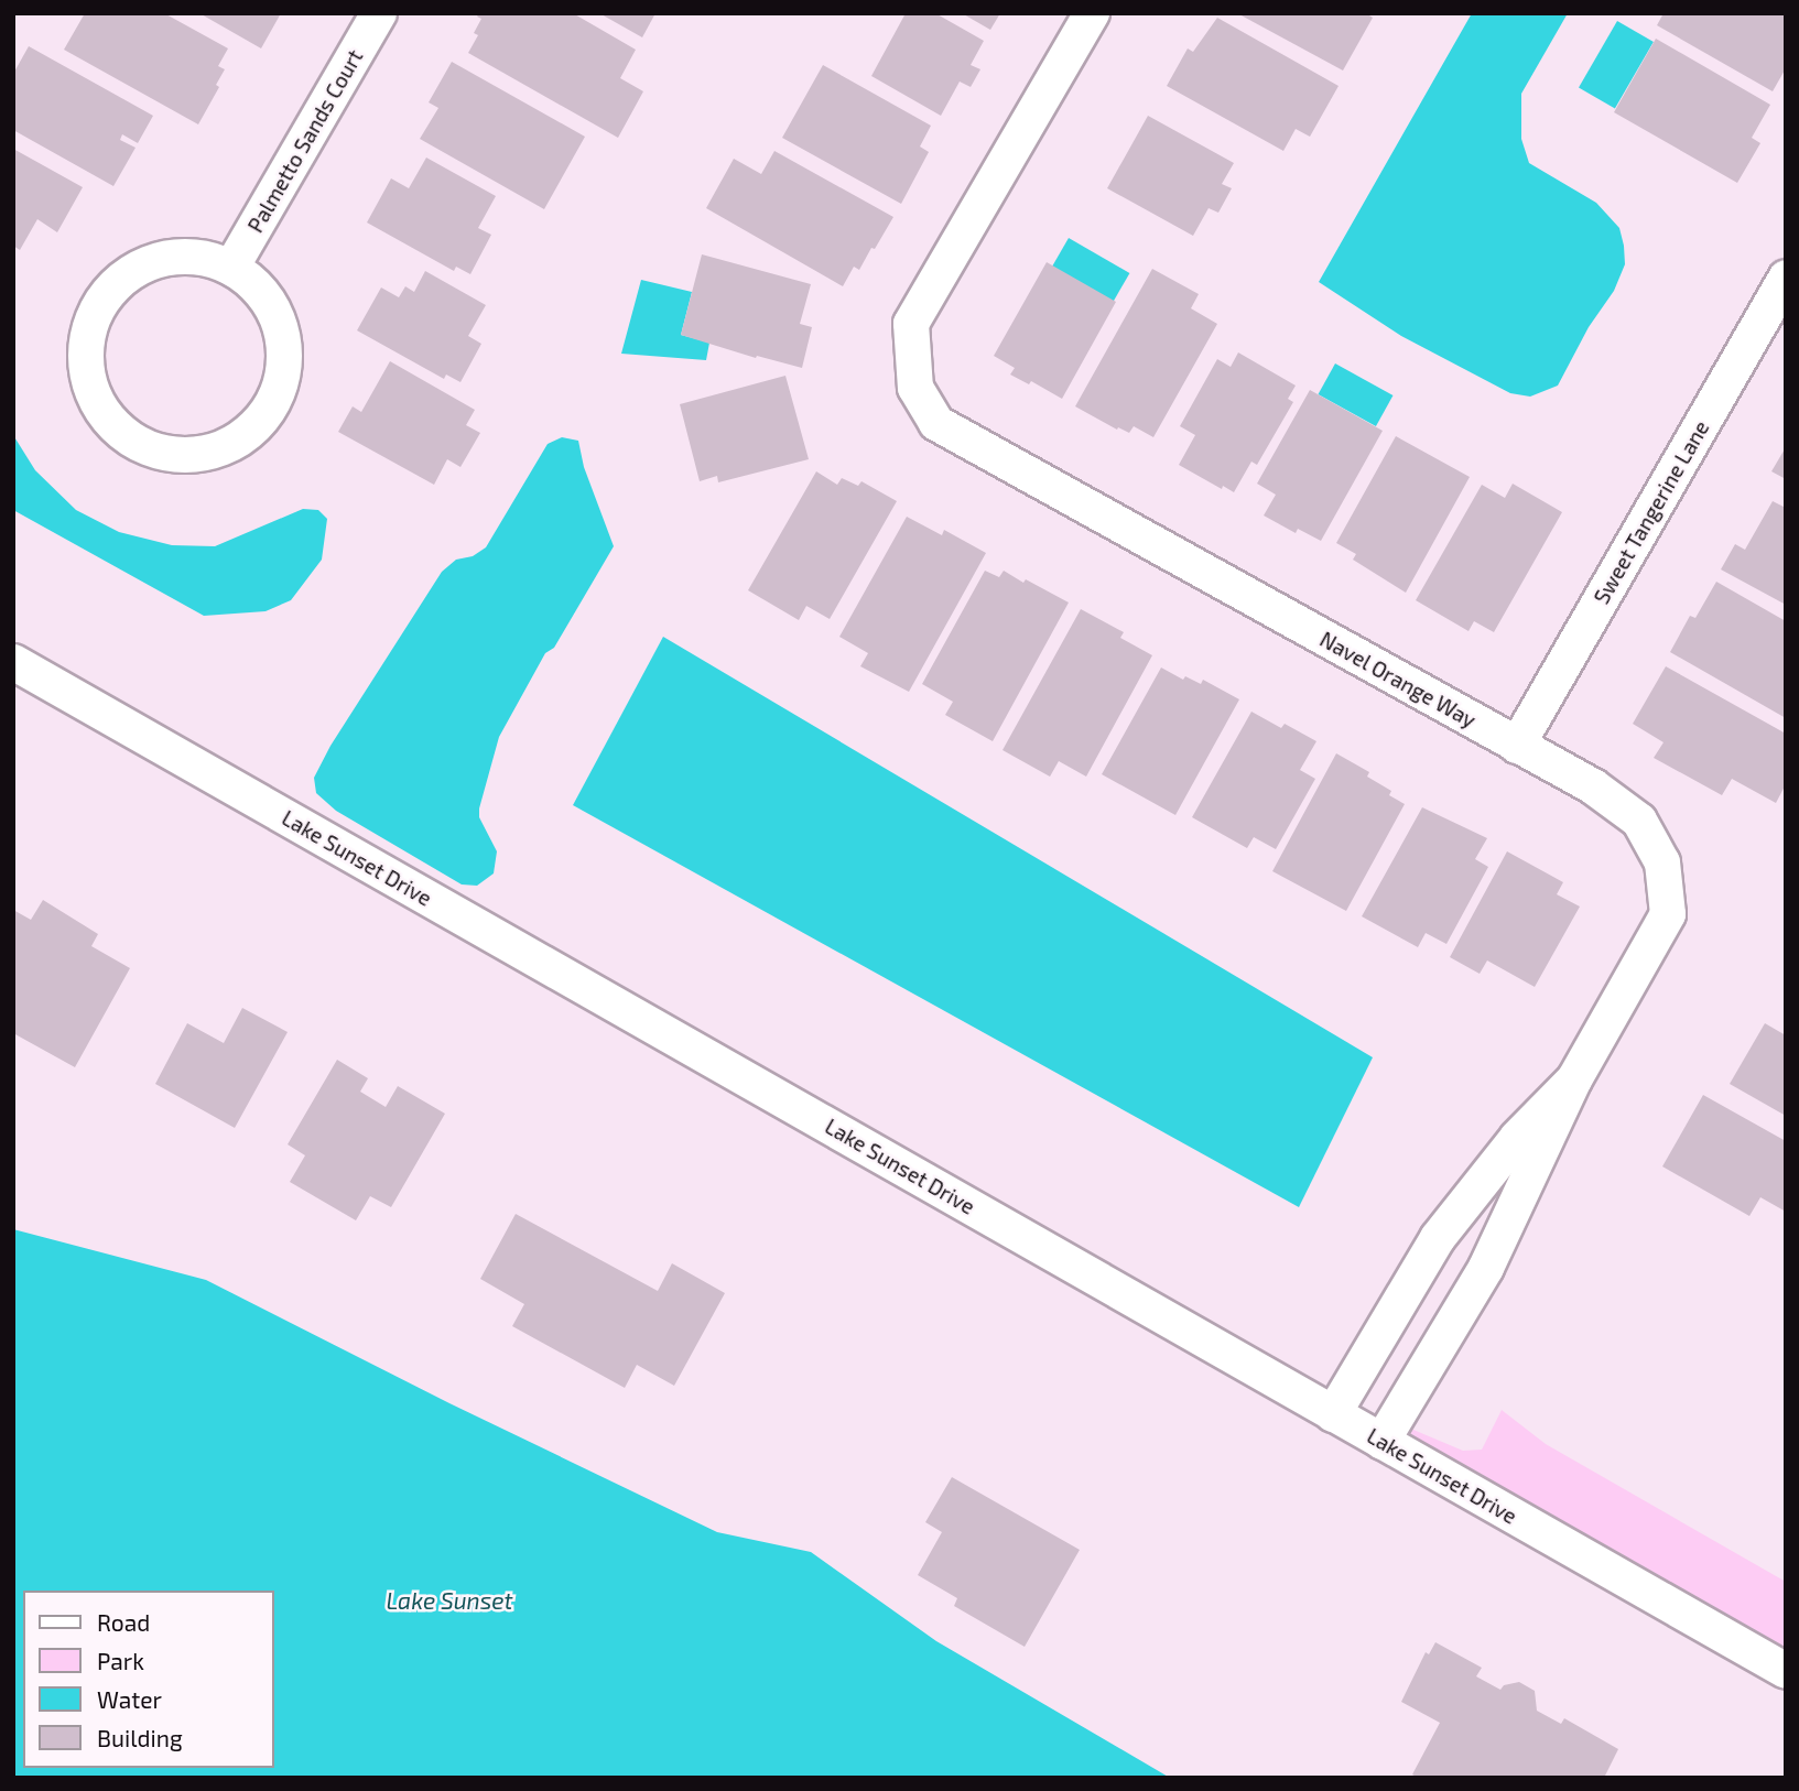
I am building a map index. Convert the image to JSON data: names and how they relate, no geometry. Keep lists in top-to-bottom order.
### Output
{
  "streets": {
    "street": [
      "Palmetto Sands Court",
      "Sweet Tangerine Lane",
      "Navel Orange Way",
      "Lake Sunset Drive"
    ]
  },
  "crossings": [
    ["Sweet Tangerine Lane", "Navel Orange Way"]
  ],
  "water": ["Lake Sunset"],
  "legend": [
    "Road",
    "Park",
    "Water",
    "Building"
  ]
}
